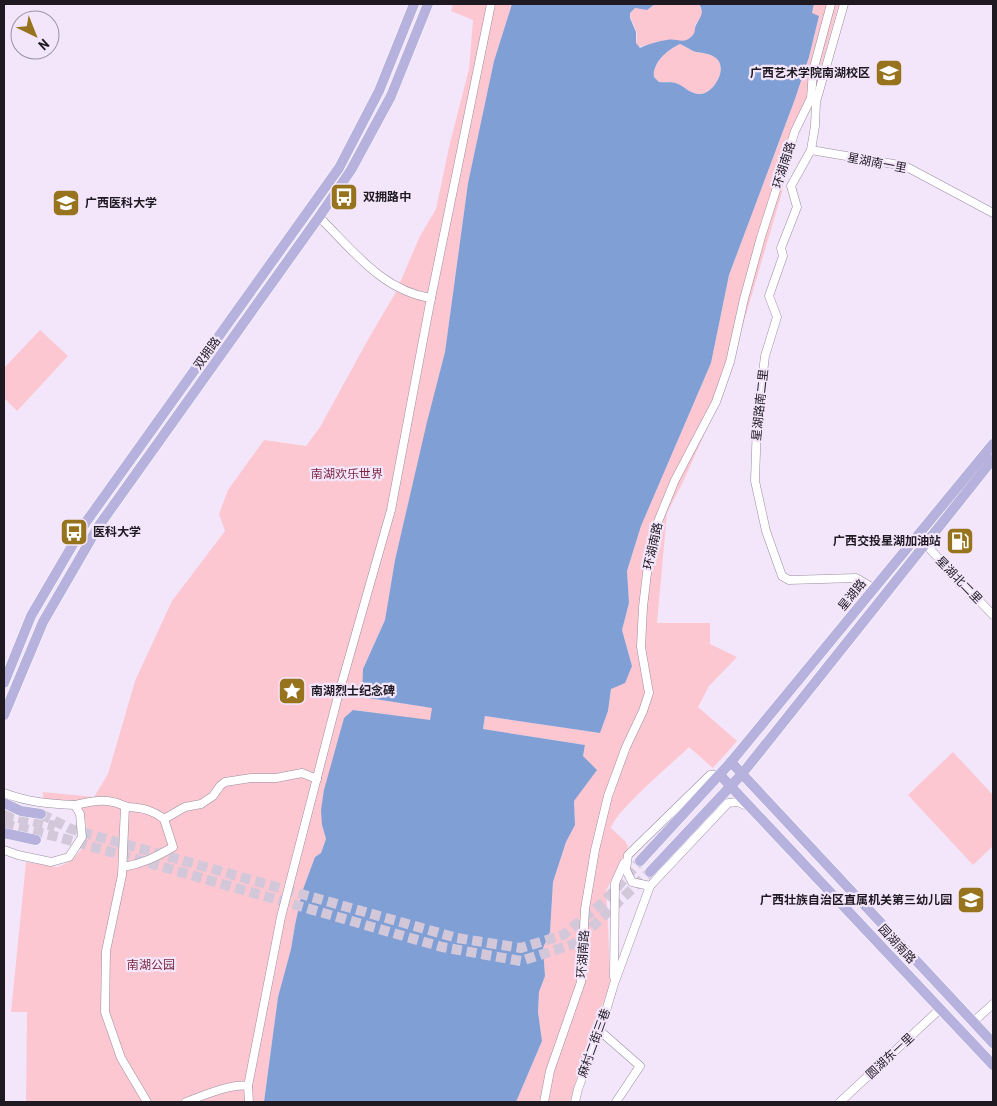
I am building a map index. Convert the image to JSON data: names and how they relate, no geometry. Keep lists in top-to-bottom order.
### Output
{
  "streets": {
    "main road": ["双拥路", "星湖路", "园湖南路"],
    "street": [
      "星湖南一里",
      "环湖南路",
      "星湖路南二里",
      "星湖北二里",
      "麻村二街三巷",
      "圆湖东一里"
    ]
  },
  "crossings": [
    ["星湖南一里", "星湖路南二里"],
    ["星湖路南二里", "星湖路"],
    ["星湖北二里", "星湖路"],
    ["星湖路", "园湖南路"],
    ["园湖南路", "圆湖东一里"]
  ],
  "parks": ["南湖欢乐世界", "南湖公园"],
  "places": {
    "school or university": ["广西艺术学院南湖校区", "广西医科大学", "广西壮族自治区直属机关第三幼儿园"],
    "bus stop": ["双拥路中", "医科大学"],
    "fuel station": ["广西交投星湖加油站"],
    "place": ["南湖烈士纪念碑"]
  },
  "north": "bottom right"
}
